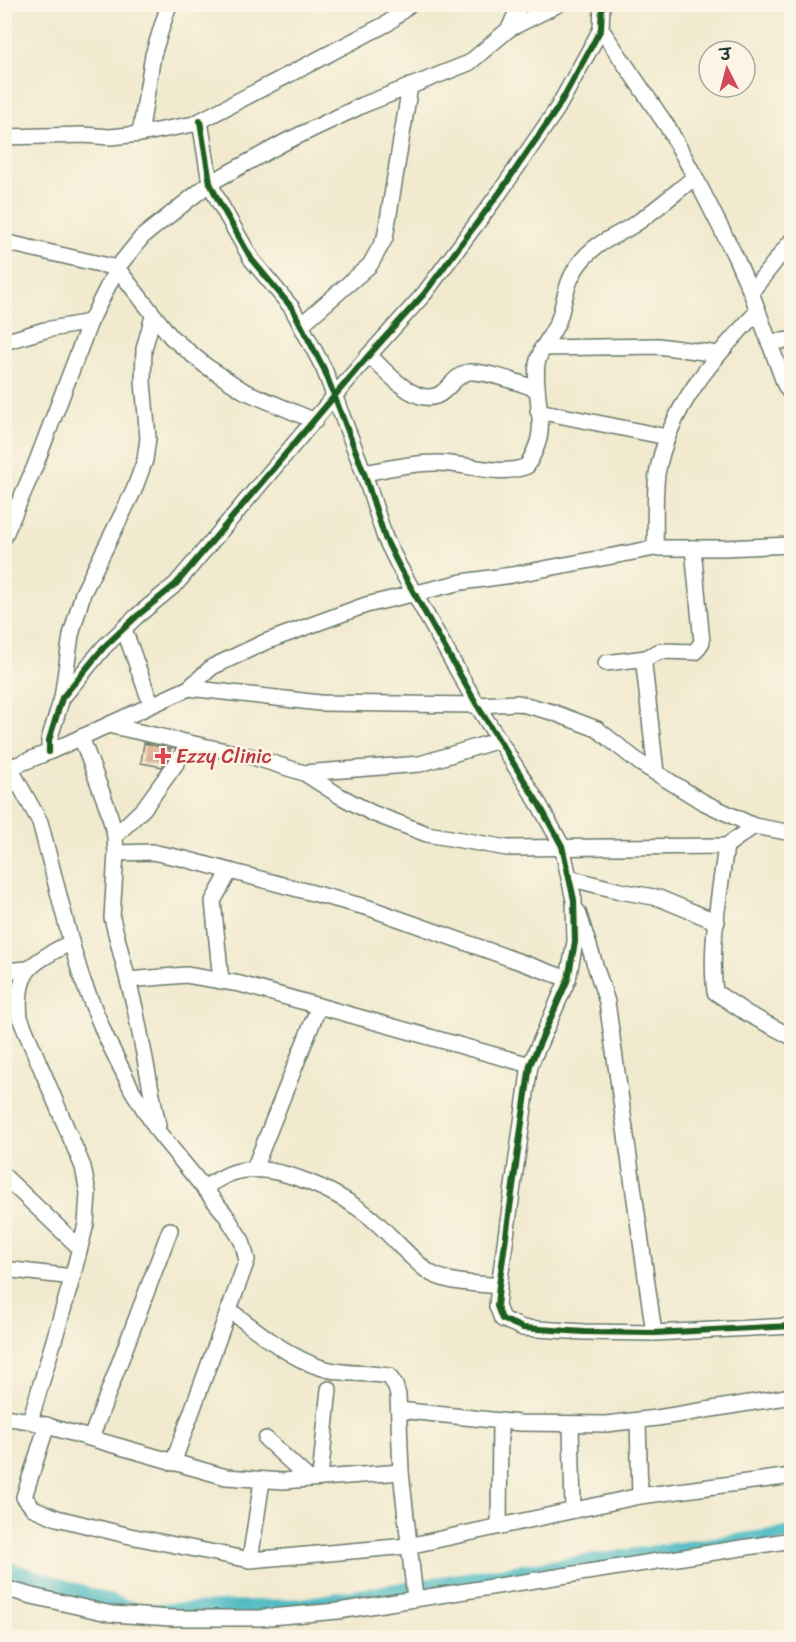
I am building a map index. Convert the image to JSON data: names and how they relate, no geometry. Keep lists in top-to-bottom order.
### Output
{
  "places": {
    "health": ["Ezzy Clinic"]
  },
  "north": "top"
}
